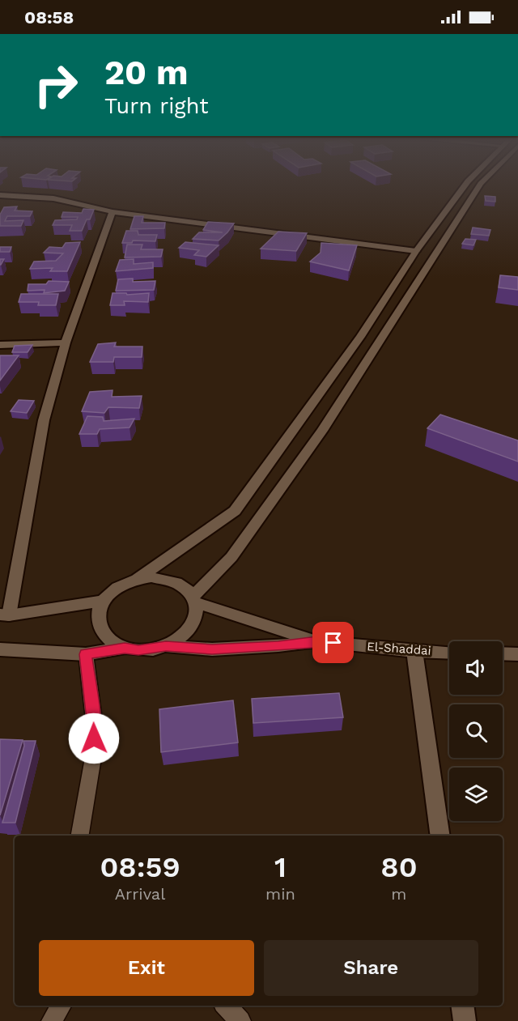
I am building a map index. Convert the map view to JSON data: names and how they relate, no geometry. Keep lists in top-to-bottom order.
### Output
{
  "streets": {
    "street": ["El-Shaddai"]
  },
  "page": {
    "status": "08:58",
    "turn": ["20 m", "Turn right"],
    "eta": [
      "08:59",
      "Arrival",
      "1",
      "min",
      "80",
      "m"
    ],
    "buttons": ["Exit", "Share"]
  }
}
